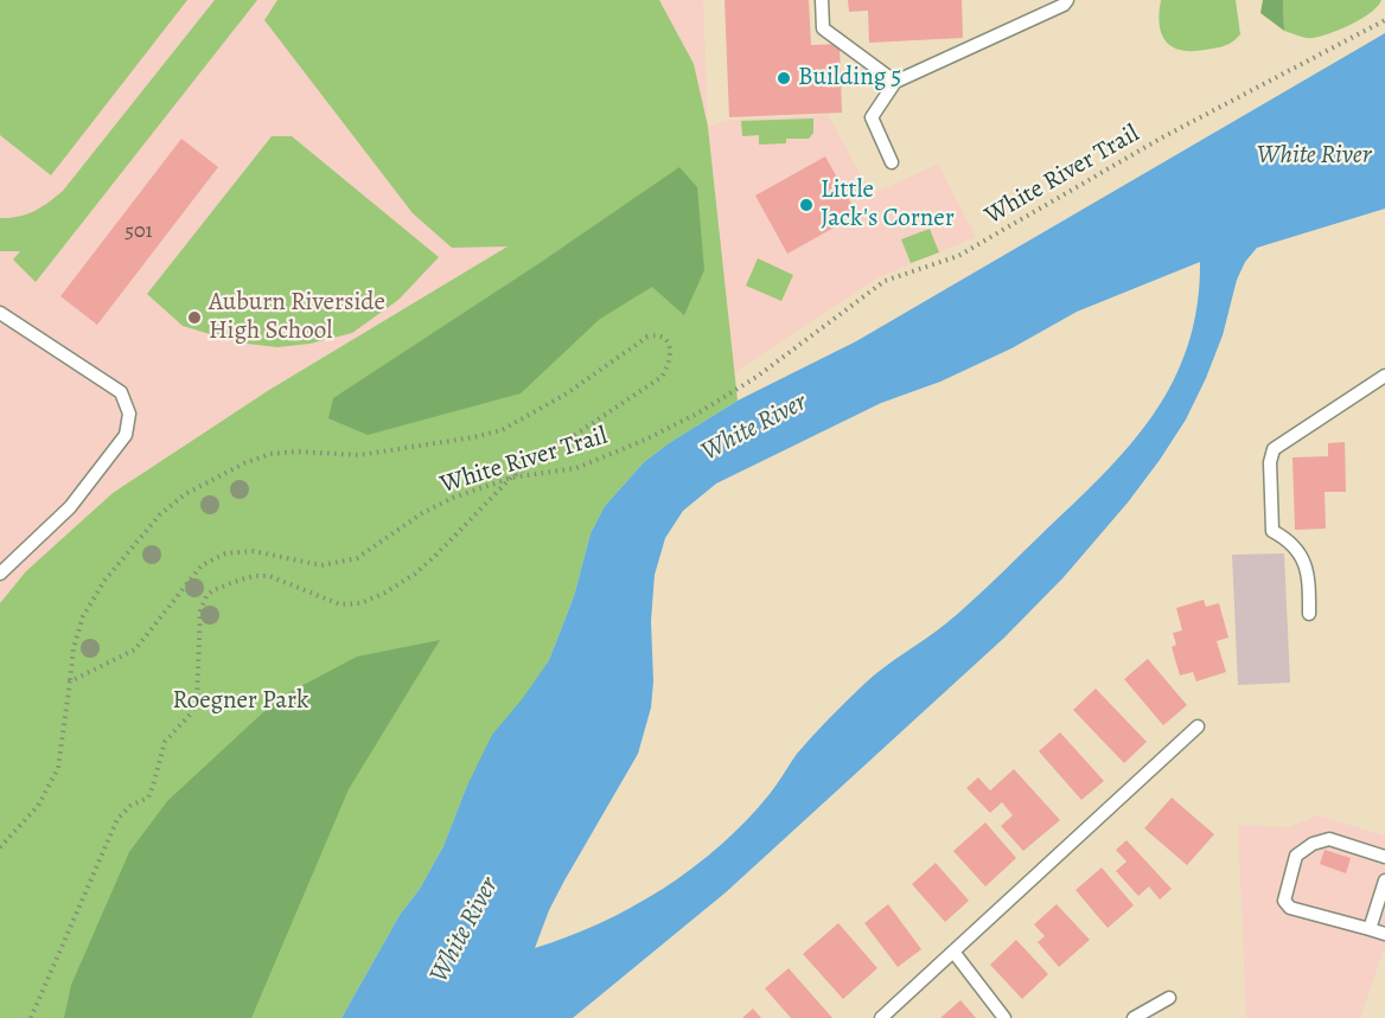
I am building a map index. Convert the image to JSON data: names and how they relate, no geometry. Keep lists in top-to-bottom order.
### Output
{
  "streets": {
    "path": ["White River Trail"]
  },
  "water": ["White River"],
  "parks": ["Roegner Park"],
  "places": ["Building 5", "Little Jack's Corner", "Auburn Riverside High School"],
  "house_numbers": ["501"]
}
